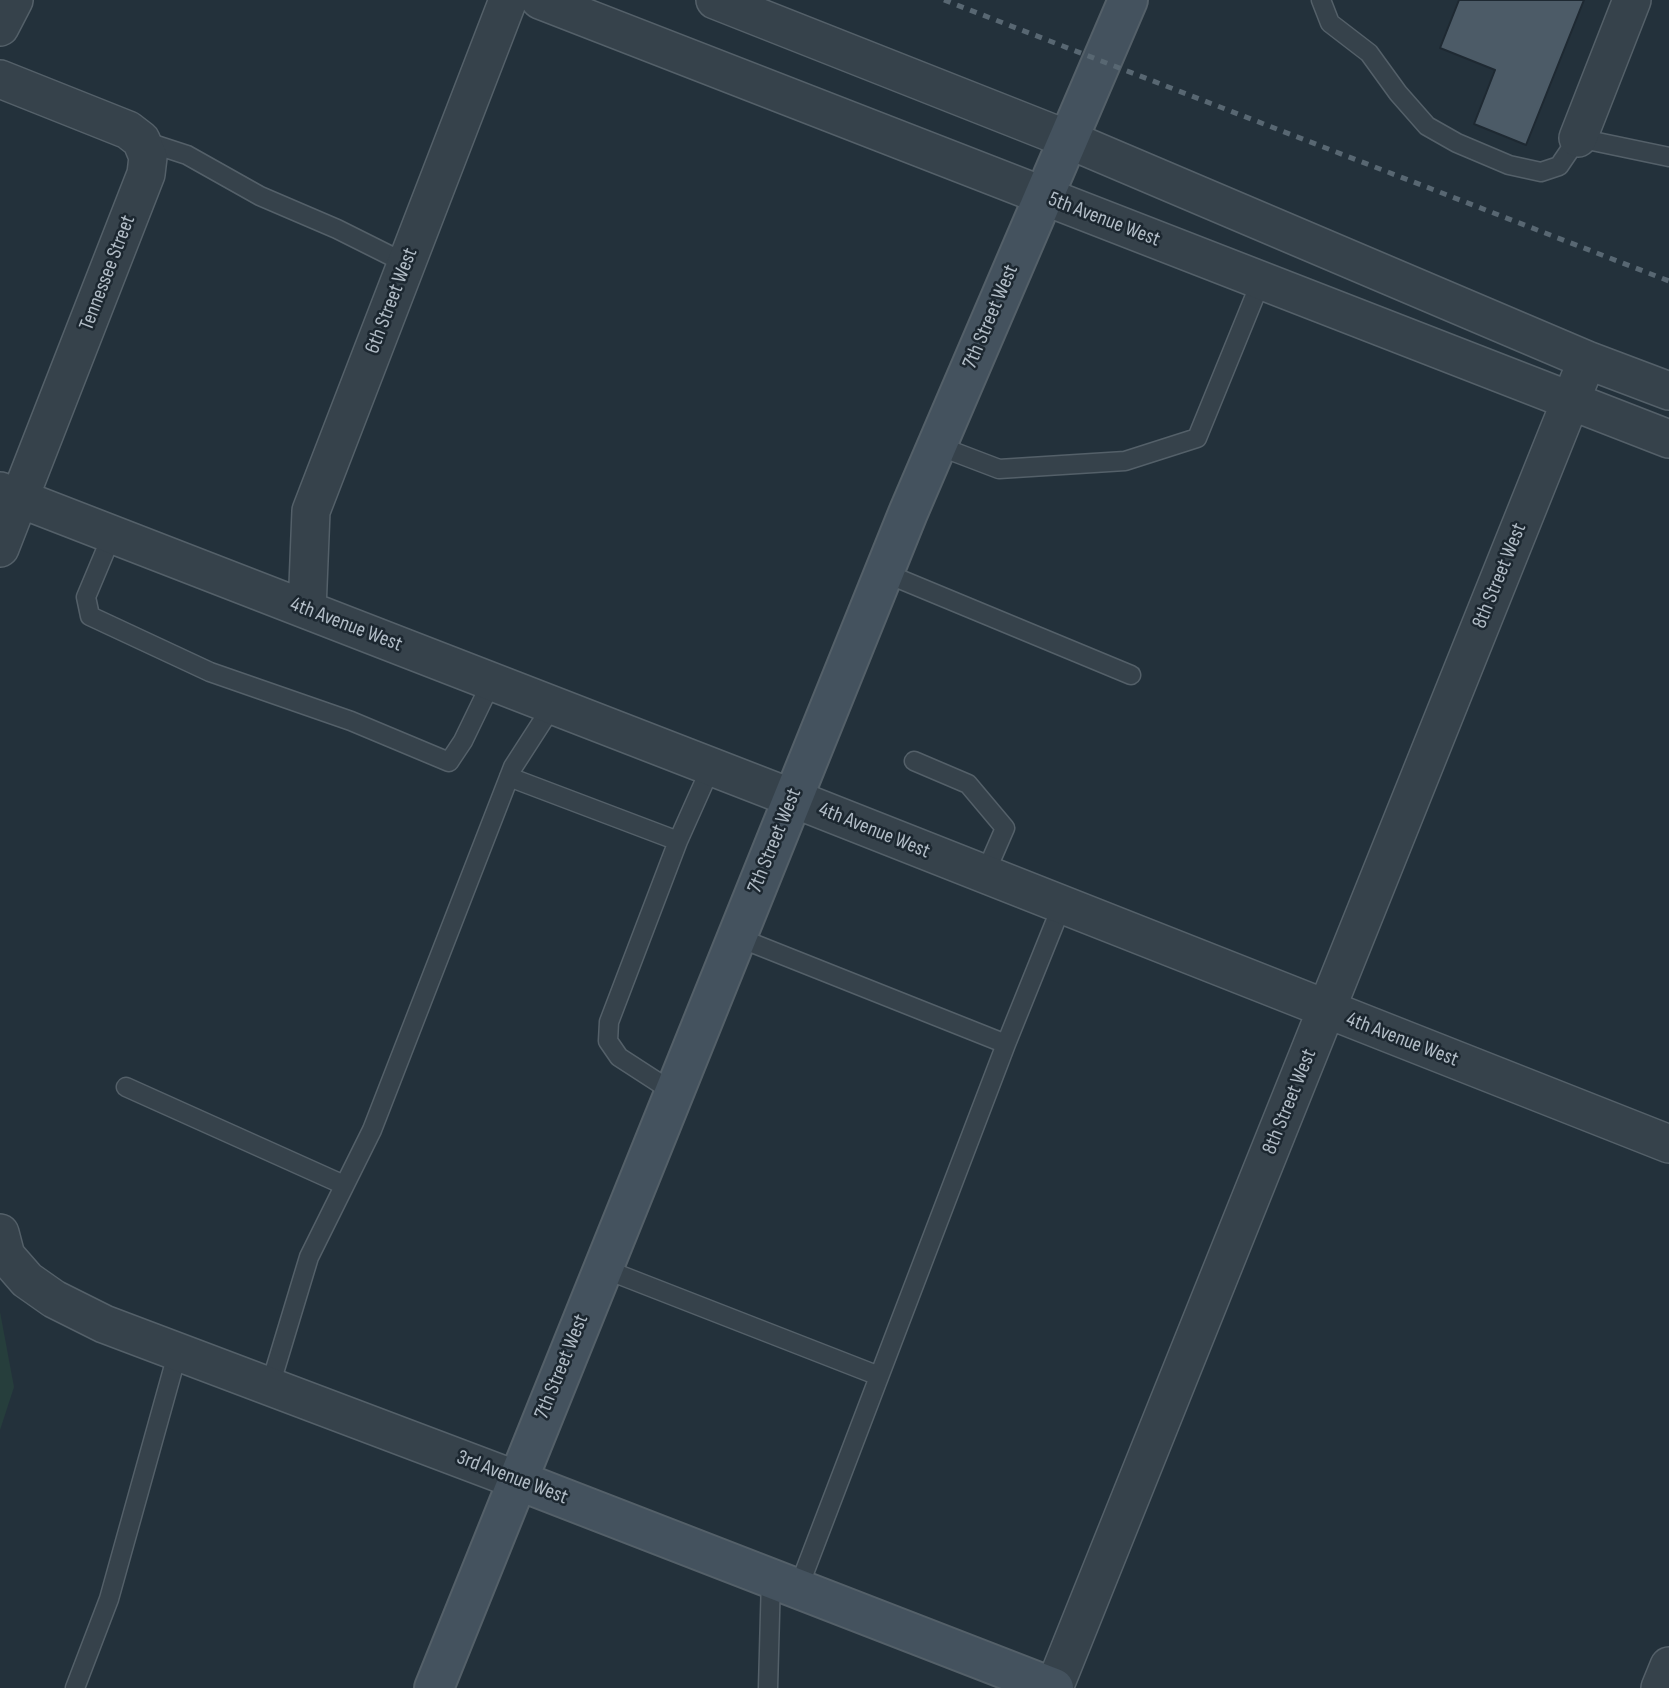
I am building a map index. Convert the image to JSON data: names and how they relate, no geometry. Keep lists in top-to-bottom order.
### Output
{
  "streets": {
    "street": [
      "5th Avenue West",
      "Tennessee Street",
      "6th Street West",
      "7th Street West",
      "8th Street West",
      "4th Avenue West",
      "3rd Avenue West"
    ]
  },
  "crossings": [
    ["5th Avenue West", "7th Street West"],
    ["5th Avenue West", "8th Street West"],
    ["Tennessee Street", "4th Avenue West"],
    ["6th Street West", "4th Avenue West"],
    ["7th Street West", "4th Avenue West"],
    ["7th Street West", "3rd Avenue West"],
    ["8th Street West", "4th Avenue West"],
    ["8th Street West", "3rd Avenue West"]
  ]
}
